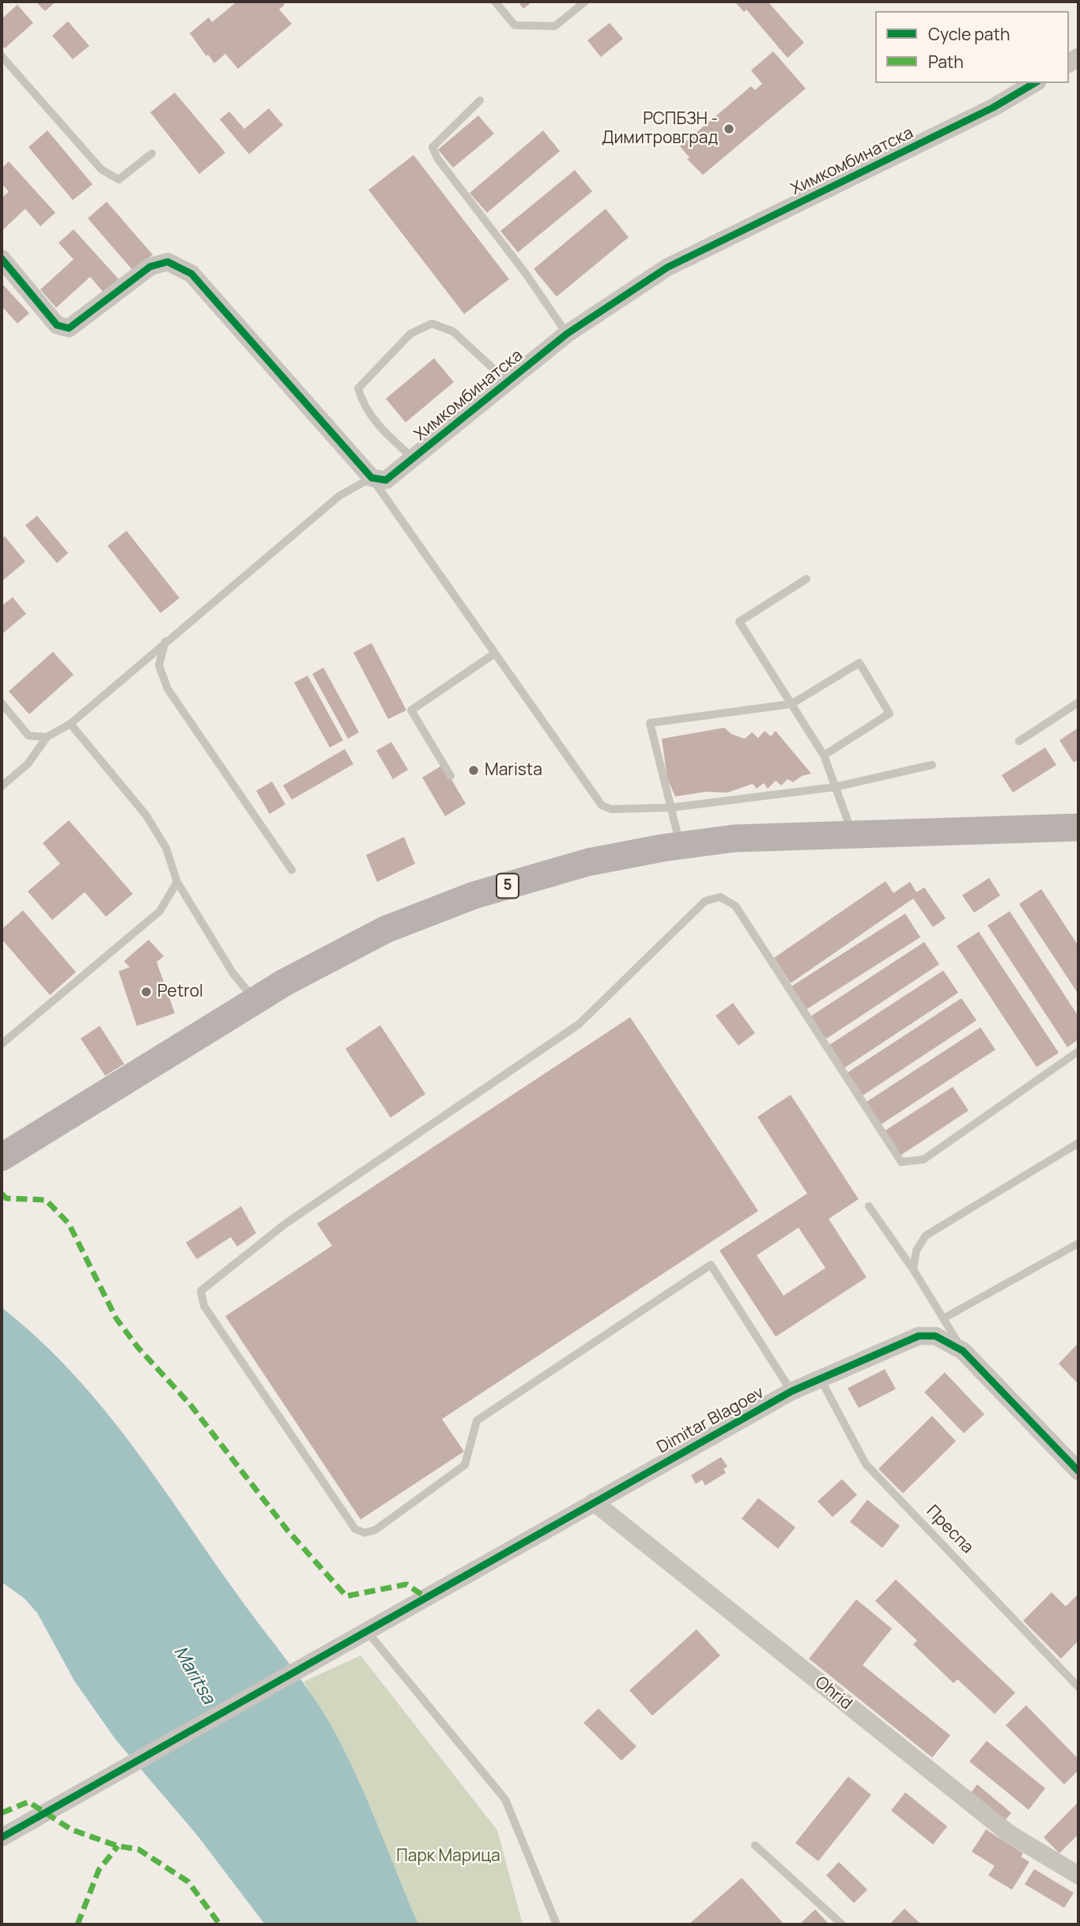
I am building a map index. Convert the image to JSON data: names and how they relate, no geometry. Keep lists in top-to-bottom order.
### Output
{
  "streets": {
    "main road": ["5"],
    "street": ["Химкомбинатска", "Dimitar Blagoev", "Ohrid"],
    "lane": ["Преспа"]
  },
  "crossings": [
    ["Dimitar Blagoev", "Преспа"],
    ["Dimitar Blagoev", "Ohrid"]
  ],
  "water": ["Maritsa"],
  "parks": ["Парк Марица"],
  "places": ["РСПБЗН - Димитровград", "Marista", "Petrol"],
  "legend": ["Cycle path", "Path"]
}
